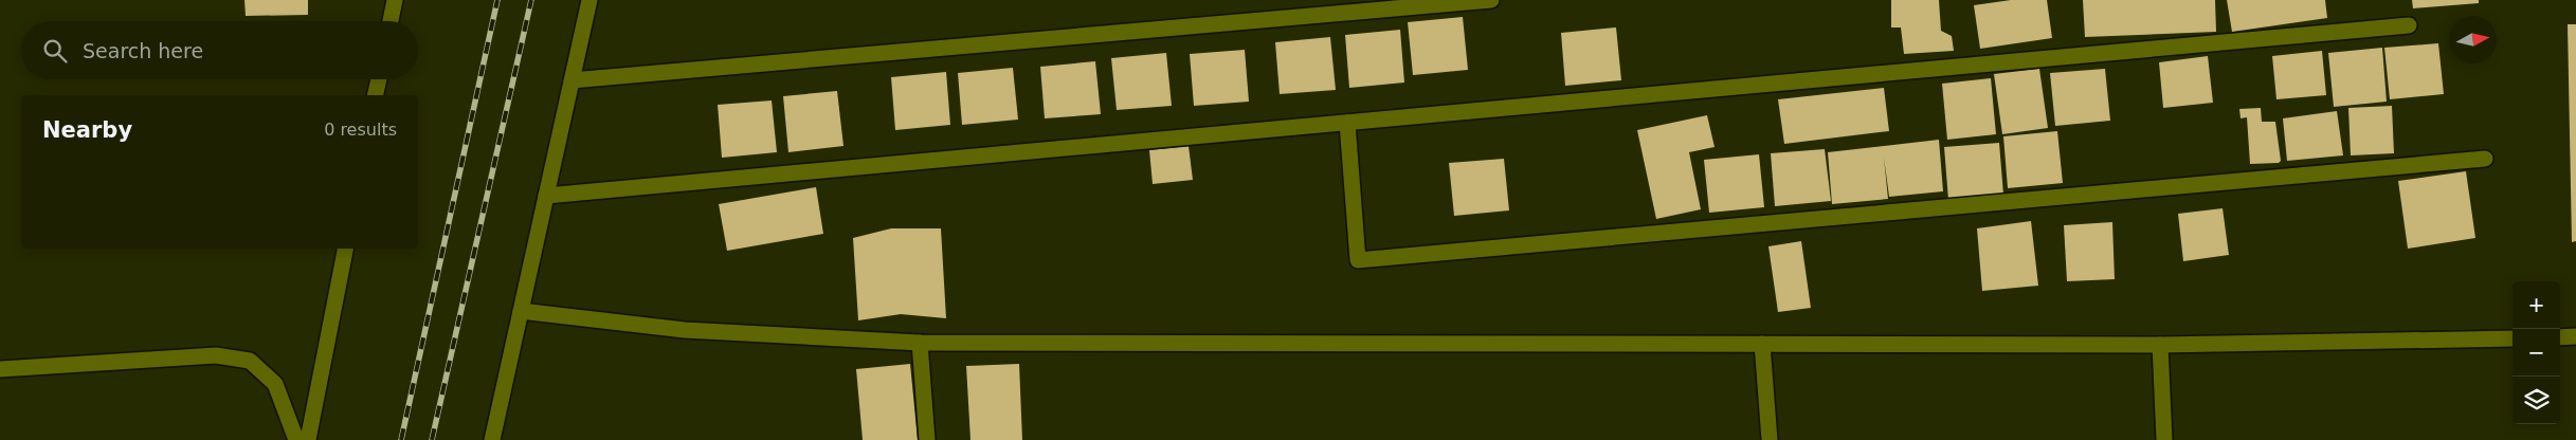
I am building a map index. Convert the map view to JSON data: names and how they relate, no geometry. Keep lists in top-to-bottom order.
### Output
{
  "north": "right",
  "page": {
    "search": "Search here",
    "heading": ["Nearby", "0 results"],
    "map_buttons": ["+", "−"]
  }
}
